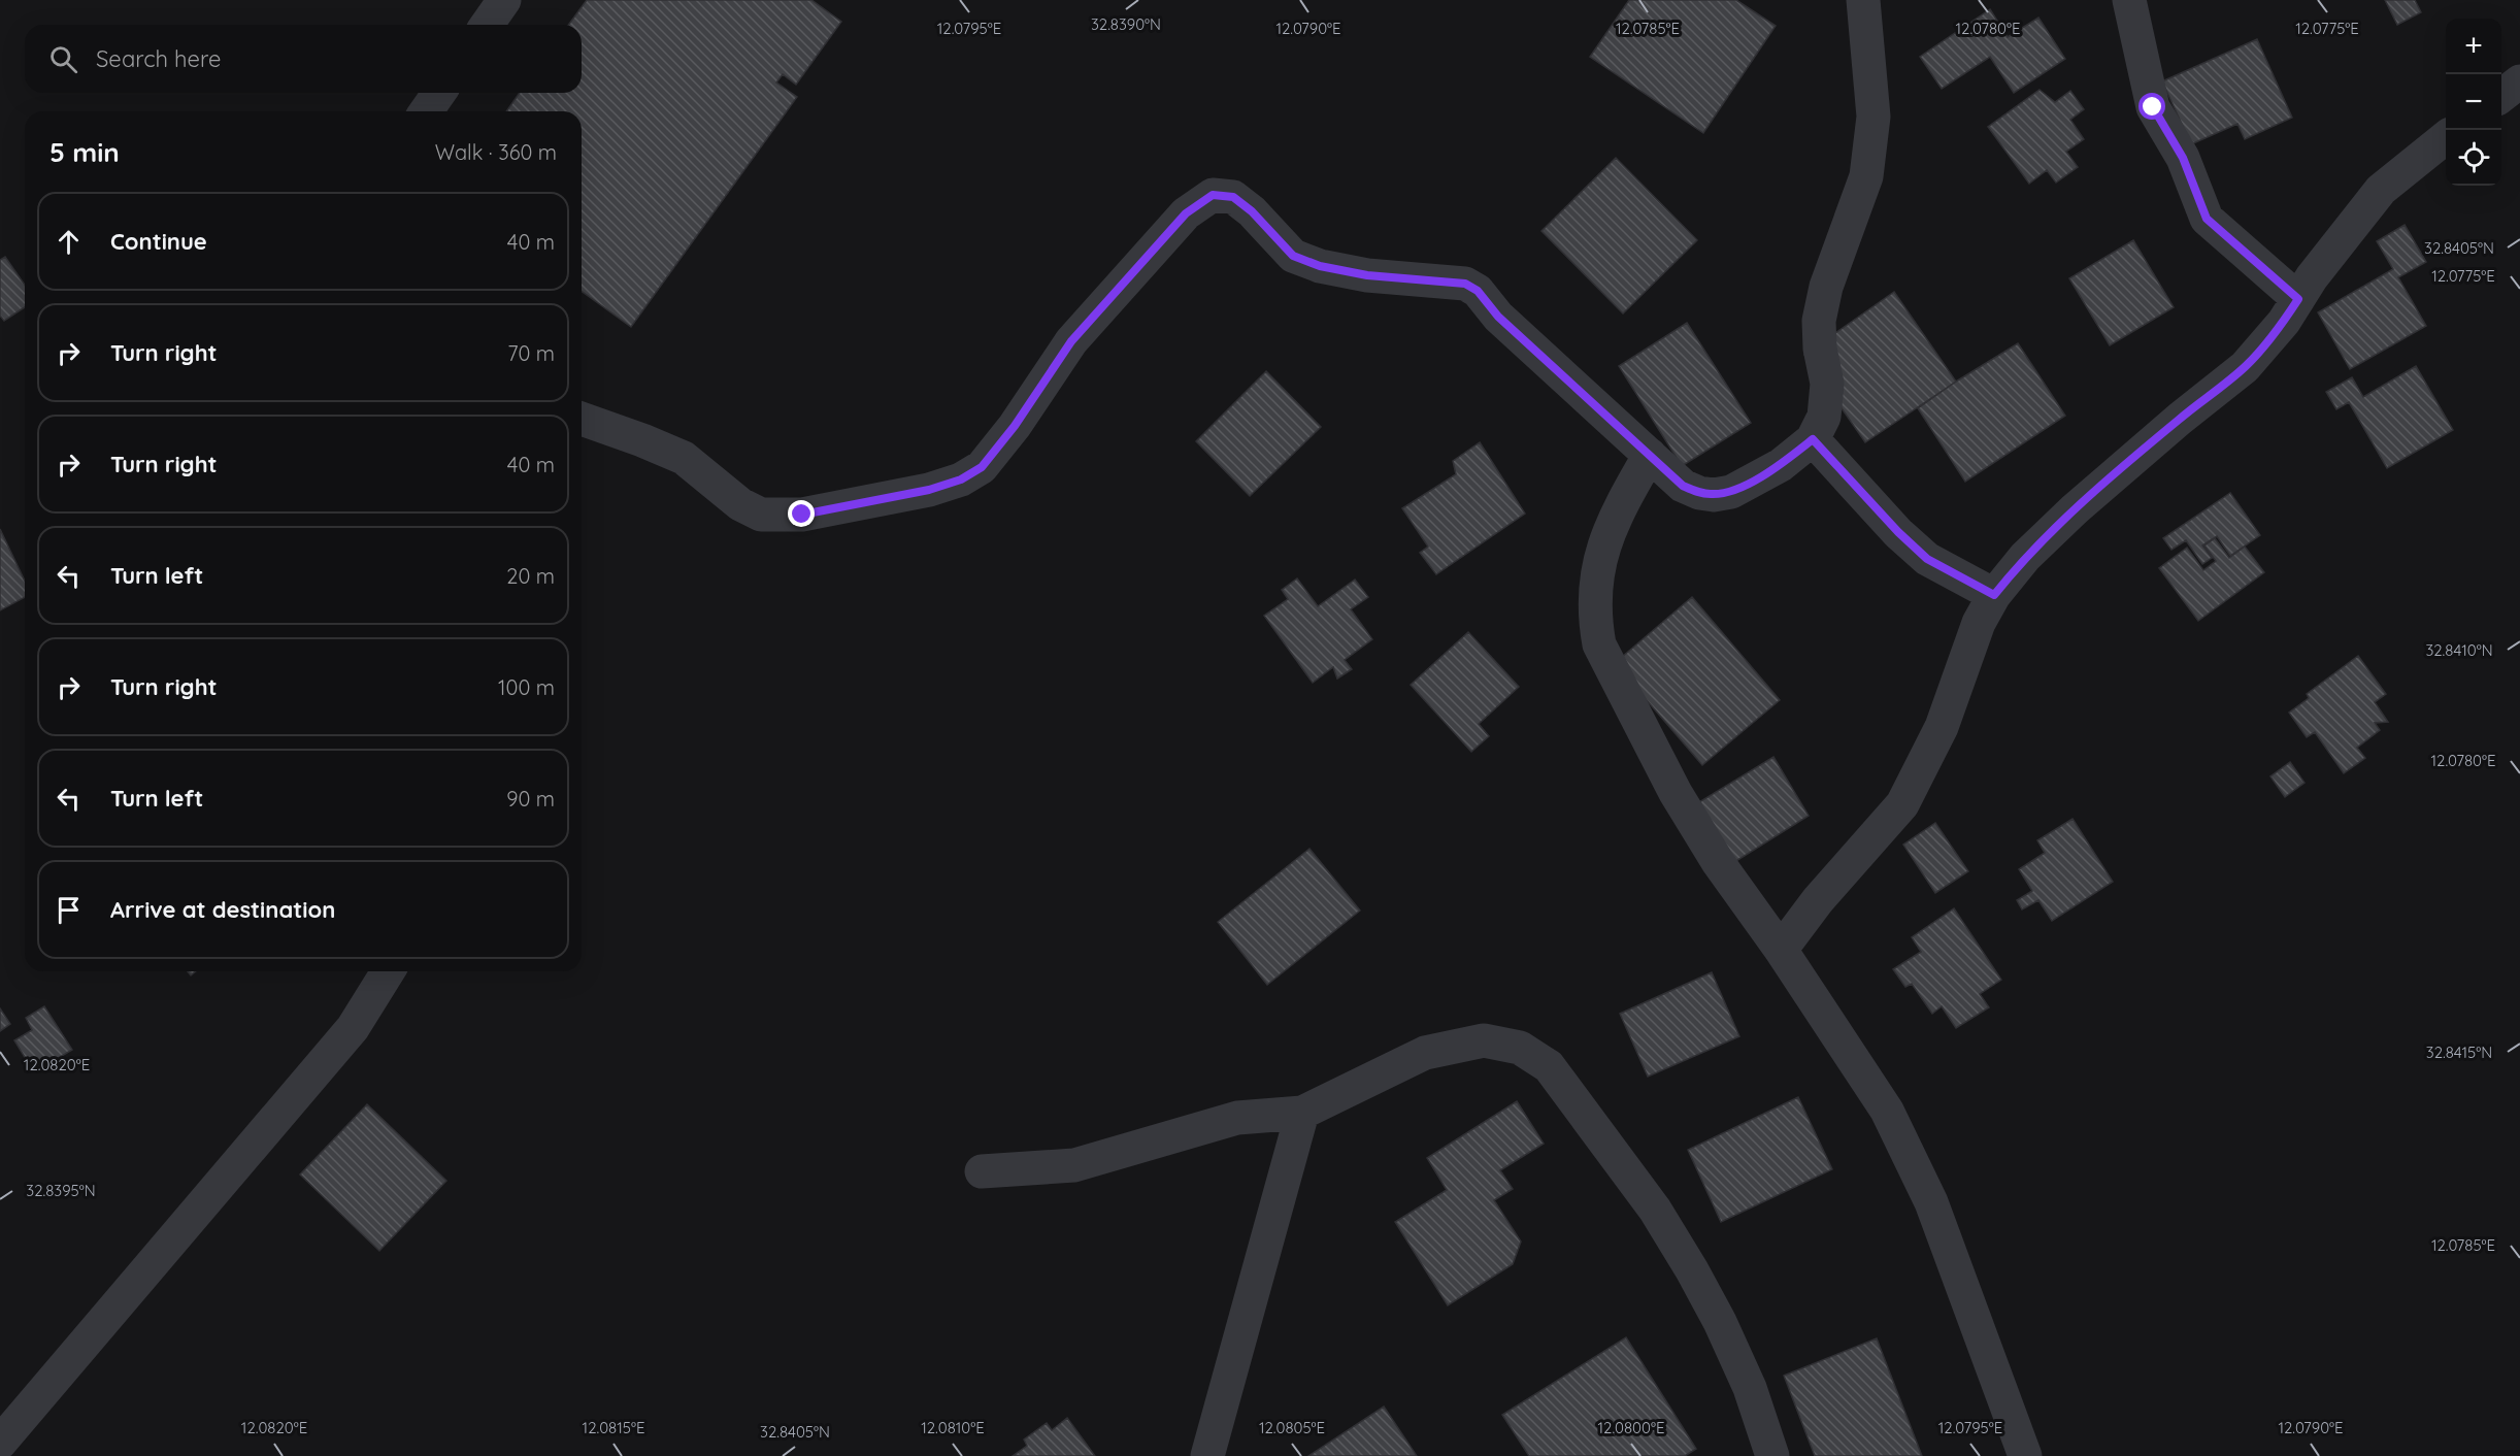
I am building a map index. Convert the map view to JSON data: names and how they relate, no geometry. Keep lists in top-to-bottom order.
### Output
{
  "page": {
    "map_buttons": ["+", "−"],
    "search": "Search here",
    "heading": ["5 min", "Walk · 360 m"],
    "list": [
      ["Continue", "40 m"],
      ["Turn right", "70 m"],
      ["Turn right", "40 m"],
      ["Turn left", "20 m"],
      ["Turn right", "100 m"],
      ["Turn left", "90 m"],
      "Arrive at destination"
    ]
  },
  "coordinates": [
    "32.8390°N",
    "12.0795°E",
    "12.0790°E",
    "12.0785°E",
    "12.0780°E",
    "12.0775°E",
    "32.8405°N",
    "32.8410°N",
    "32.8415°N",
    "12.0820°E",
    "32.8395°N",
    "12.0815°E",
    "12.0810°E",
    "12.0805°E",
    "12.0800°E"
  ]
}
